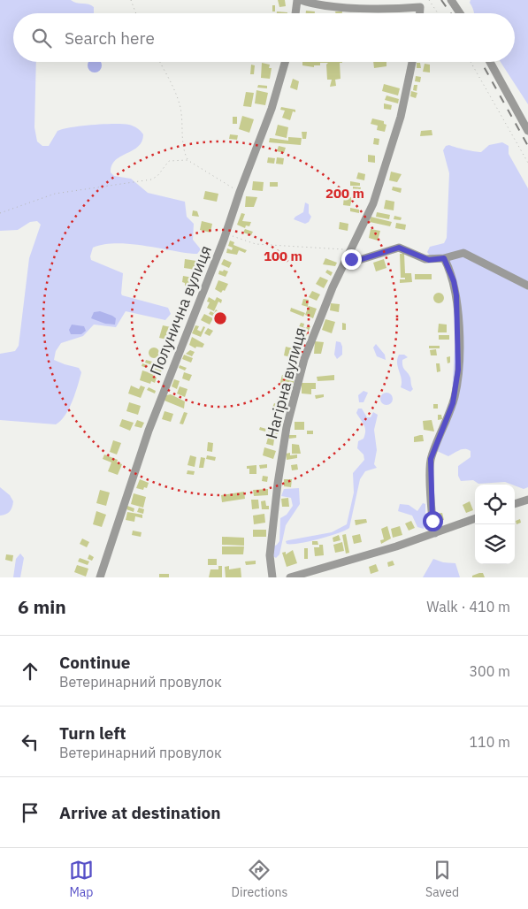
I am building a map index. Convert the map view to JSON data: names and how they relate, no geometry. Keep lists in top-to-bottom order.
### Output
{
  "streets": {
    "street": ["Полунична вулиця", "Нагірна вулиця"]
  },
  "page": {
    "search": "Search here",
    "heading": ["6 min", "Walk · 410 m"],
    "list": [
      ["Continue", "Ветеринарний провулок", "300 m"],
      ["Turn left", "Ветеринарний провулок", "110 m"],
      "Arrive at destination"
    ],
    "nav": ["Map", "Directions", "Saved"]
  },
  "rings": ["200 m", "100 m"]
}
